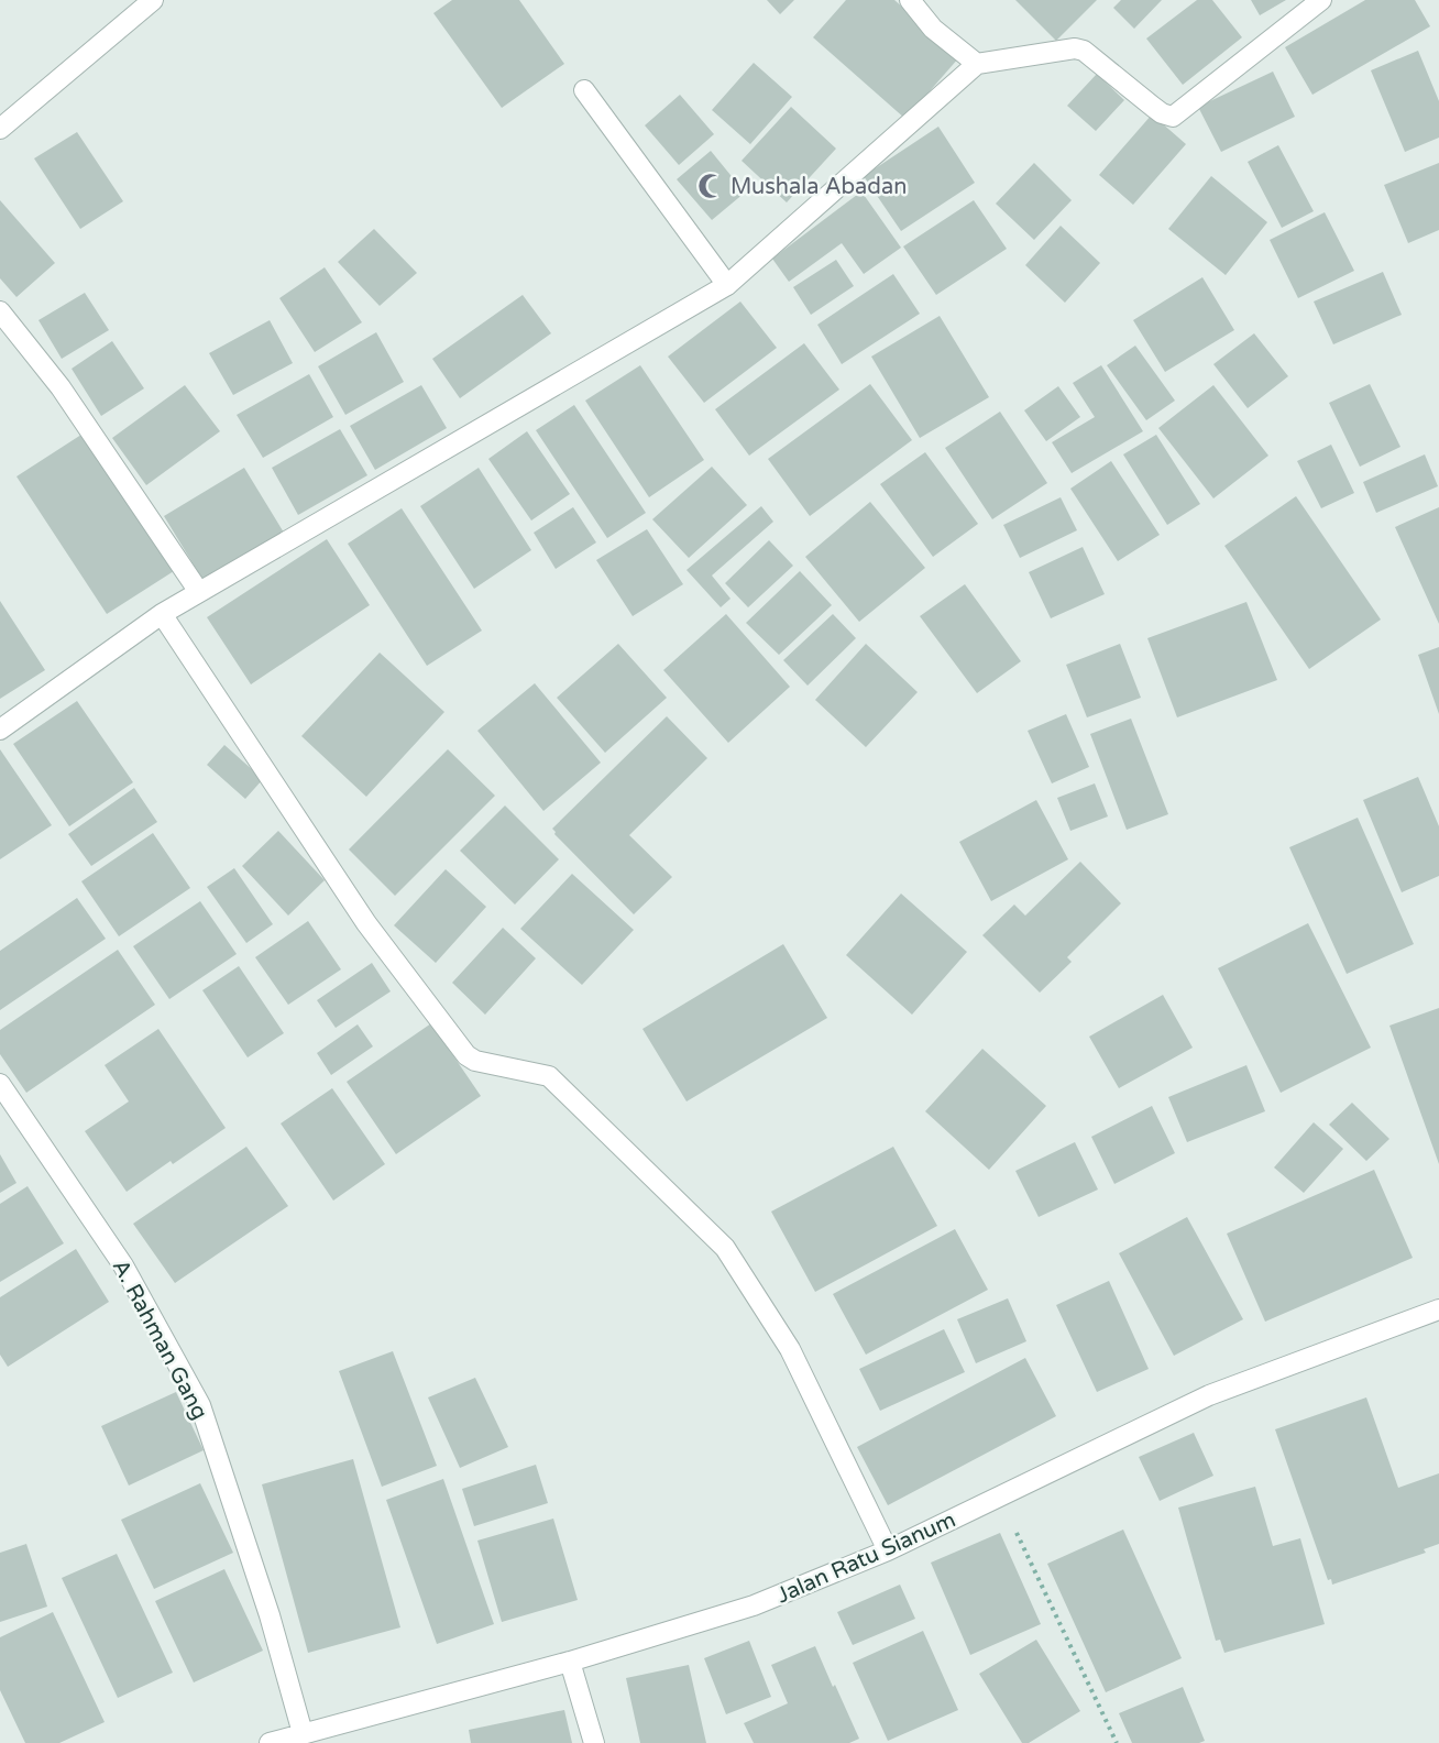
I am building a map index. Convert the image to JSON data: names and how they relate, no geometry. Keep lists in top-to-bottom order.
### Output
{
  "streets": {
    "street": ["A. Rahman Gang", "Jalan Ratu Sianum"]
  },
  "crossings": [
    ["A. Rahman Gang", "Jalan Ratu Sianum"]
  ],
  "places": {
    "mosque": ["Mushala Abadan"]
  }
}
